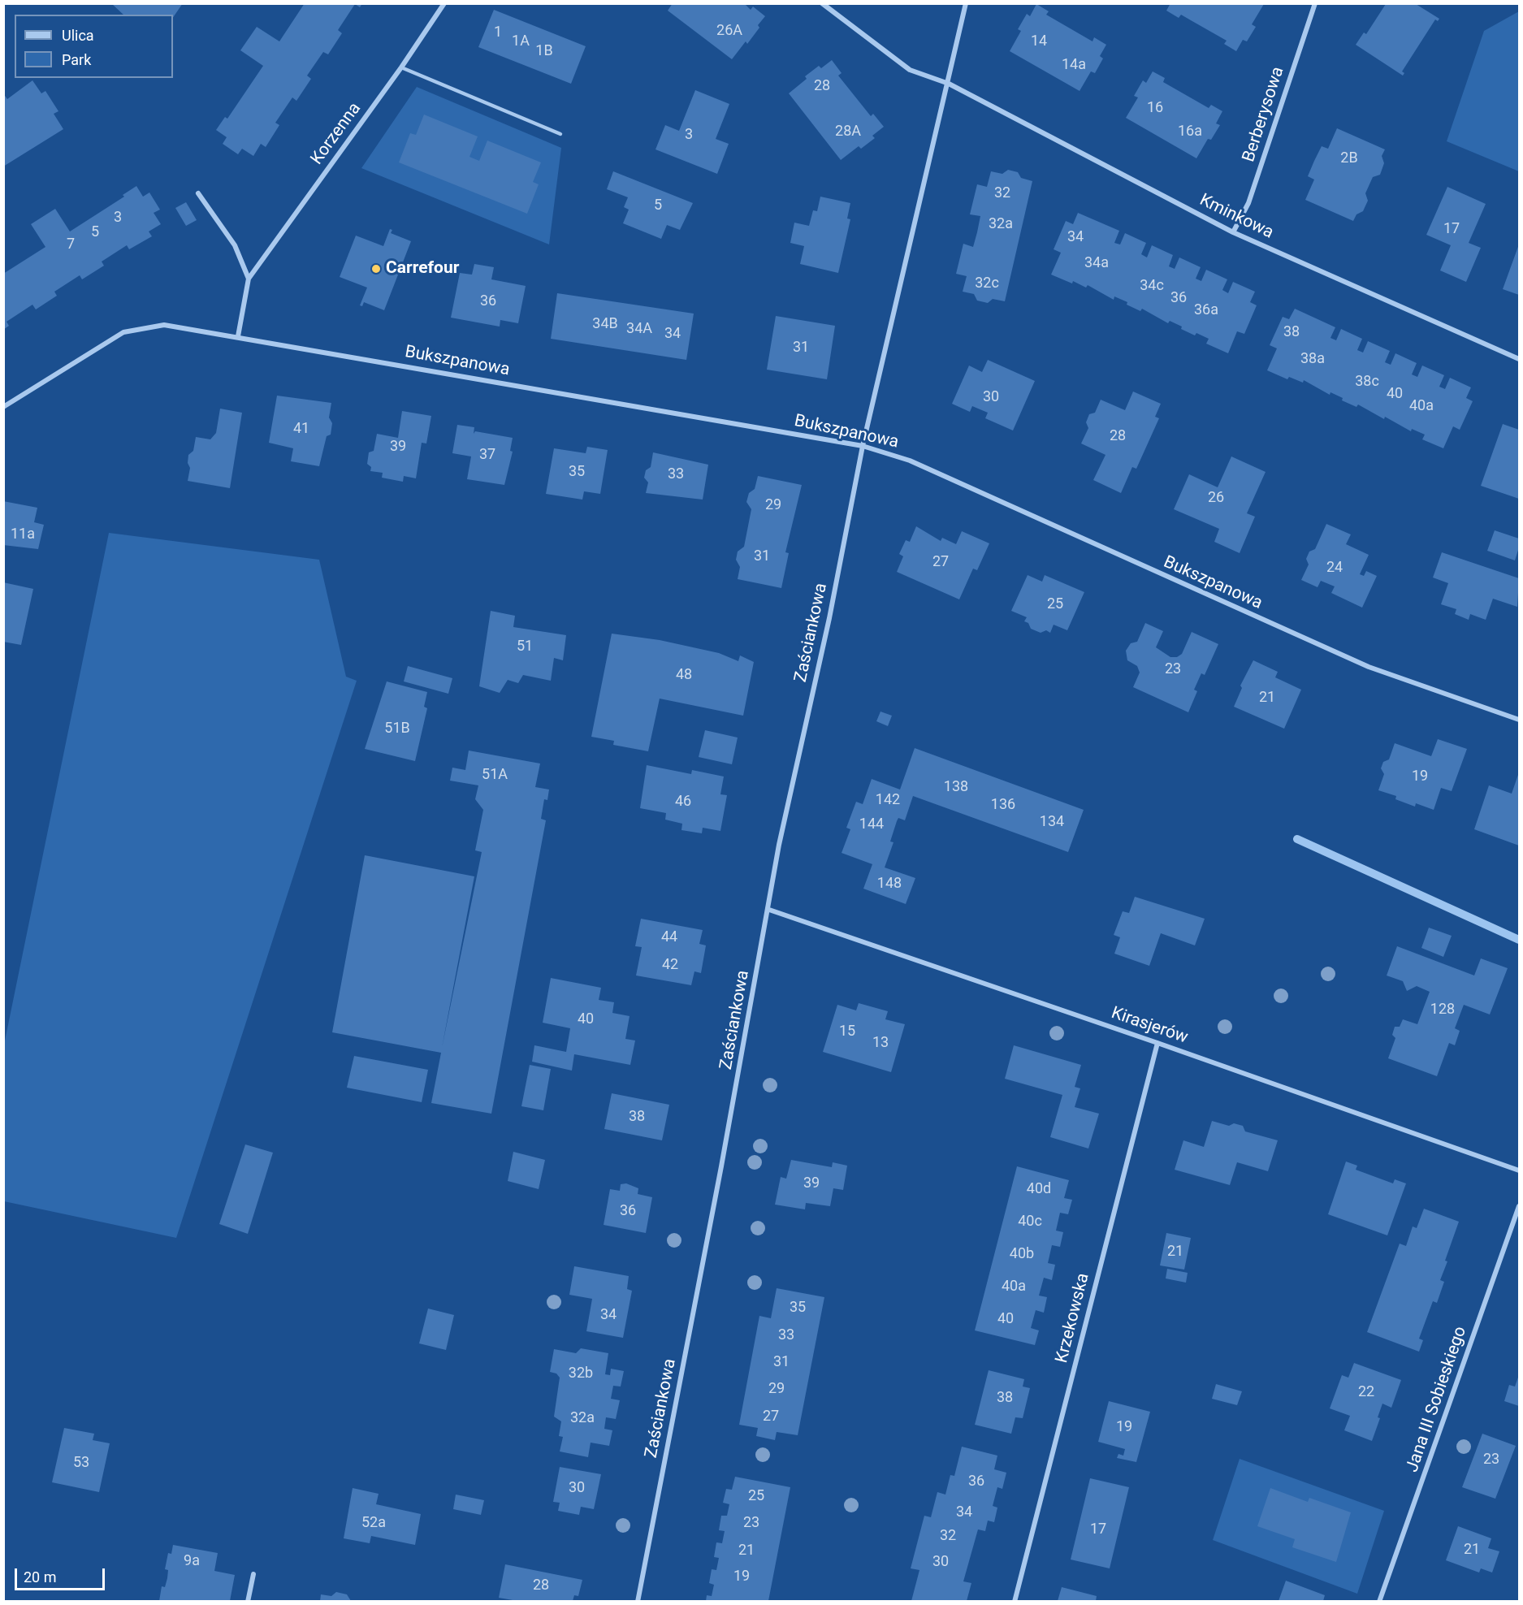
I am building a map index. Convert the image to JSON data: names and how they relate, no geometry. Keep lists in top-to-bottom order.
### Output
{
  "streets": {
    "street": [
      "Berberysowa",
      "Korzenna",
      "Kminkowa",
      "Bukszpanowa",
      "Zaściankowa",
      "Kirasjerów",
      "Krzekowska",
      "Jana III Sobieskiego"
    ]
  },
  "crossings": [
    ["Berberysowa", "Kminkowa"],
    ["Bukszpanowa", "Zaściankowa"],
    ["Zaściankowa", "Kirasjerów"],
    ["Kirasjerów", "Krzekowska"]
  ],
  "places": ["Carrefour"],
  "house_numbers": [
    "26A",
    "1",
    "1A",
    "14",
    "1B",
    "14a",
    "28",
    "16",
    "28A",
    "16a",
    "3",
    "2B",
    "32",
    "5",
    "3",
    "32a",
    "17",
    "5",
    "34",
    "7",
    "34a",
    "32c",
    "34c",
    "36",
    "36",
    "36a",
    "34B",
    "34A",
    "38",
    "34",
    "31",
    "38a",
    "38c",
    "40",
    "30",
    "40a",
    "41",
    "28",
    "39",
    "37",
    "35",
    "33",
    "26",
    "29",
    "11a",
    "31",
    "27",
    "24",
    "25",
    "51",
    "23",
    "48",
    "21",
    "51B",
    "51A",
    "19",
    "138",
    "142",
    "46",
    "136",
    "134",
    "144",
    "148",
    "44",
    "42",
    "128",
    "40",
    "15",
    "13",
    "38",
    "39",
    "40d",
    "36",
    "40c",
    "21",
    "40b",
    "40a",
    "35",
    "34",
    "40",
    "33",
    "31",
    "32b",
    "29",
    "22",
    "38",
    "27",
    "32a",
    "19",
    "23",
    "53",
    "36",
    "30",
    "25",
    "34",
    "52a",
    "23",
    "17",
    "32",
    "21",
    "21",
    "9a",
    "30",
    "19",
    "28"
  ],
  "legend": ["Ulica", "Park"],
  "scale_bar": "20 m"
}
